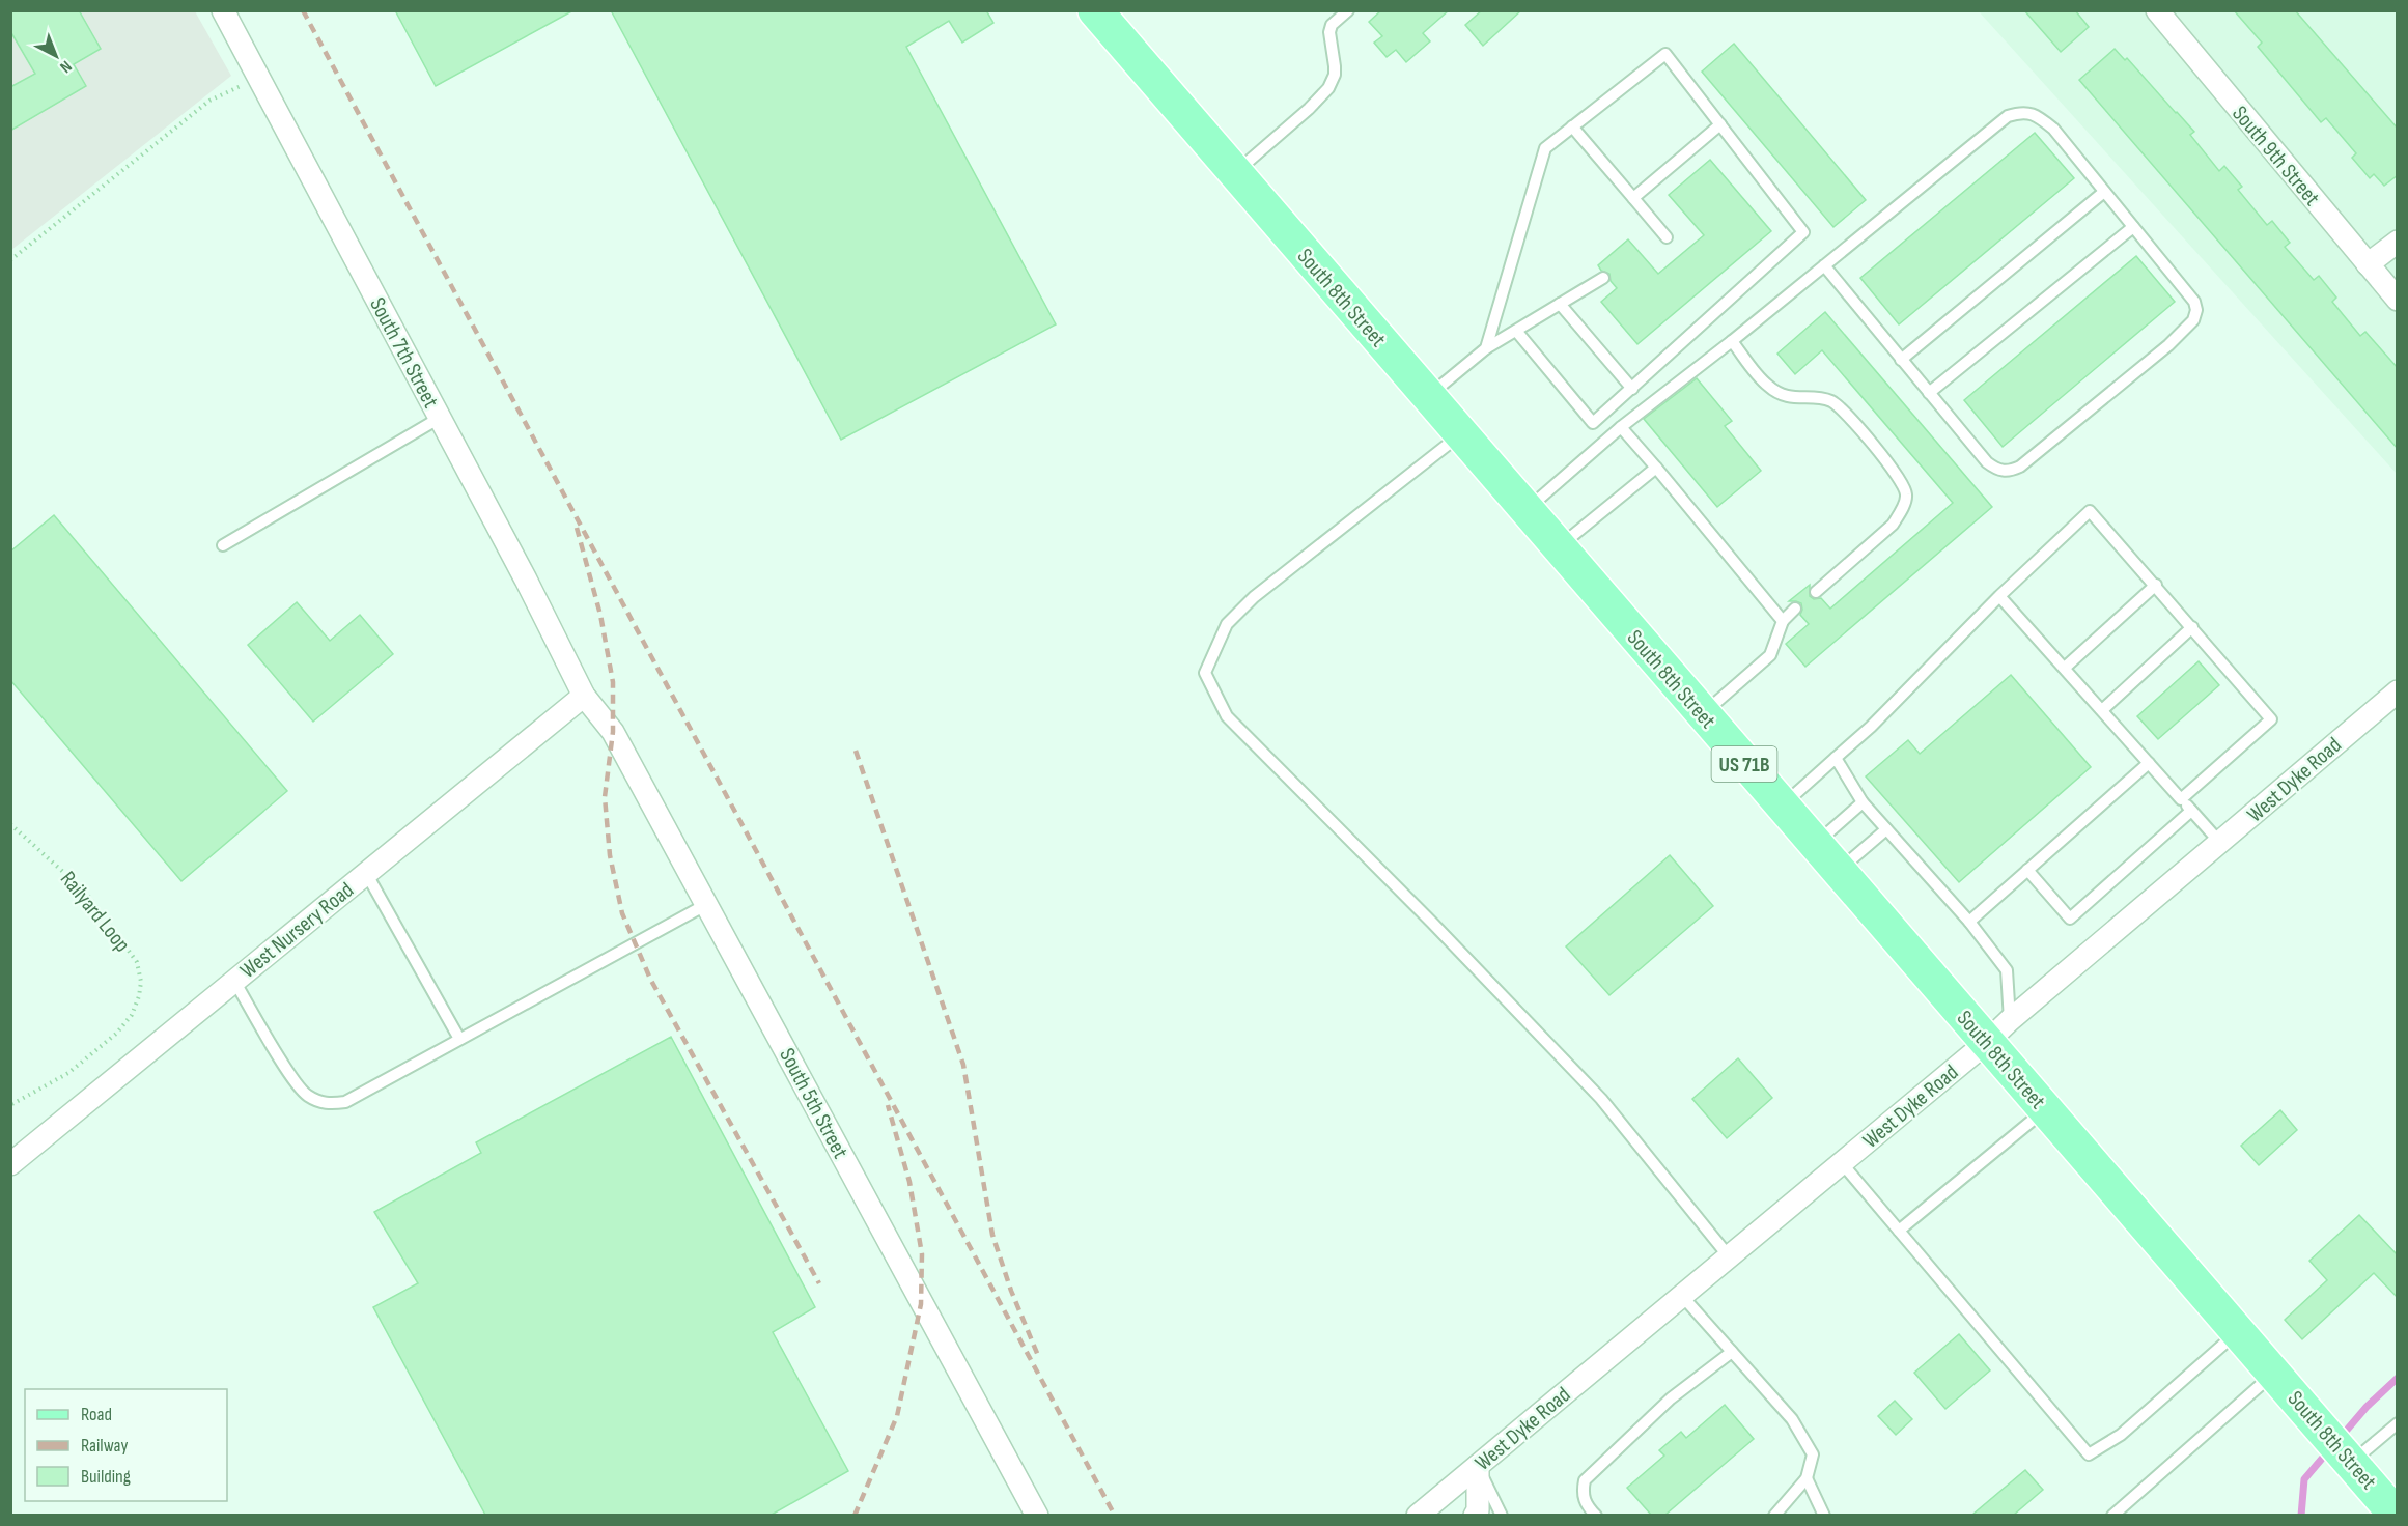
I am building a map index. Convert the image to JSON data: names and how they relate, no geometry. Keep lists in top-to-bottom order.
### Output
{
  "streets": {
    "main road": ["South 8th Street", "US 71B"],
    "street": [
      "South 9th Street",
      "South 7th Street",
      "West Dyke Road",
      "West Nursery Road",
      "South 5th Street"
    ],
    "path": ["Railyard Loop"]
  },
  "crossings": [
    ["South 8th Street", "West Dyke Road"],
    ["South 7th Street", "West Nursery Road"],
    ["South 7th Street", "South 5th Street"],
    ["West Nursery Road", "South 5th Street"]
  ],
  "legend": ["Road", "Railway", "Building"],
  "north": "bottom right"
}
